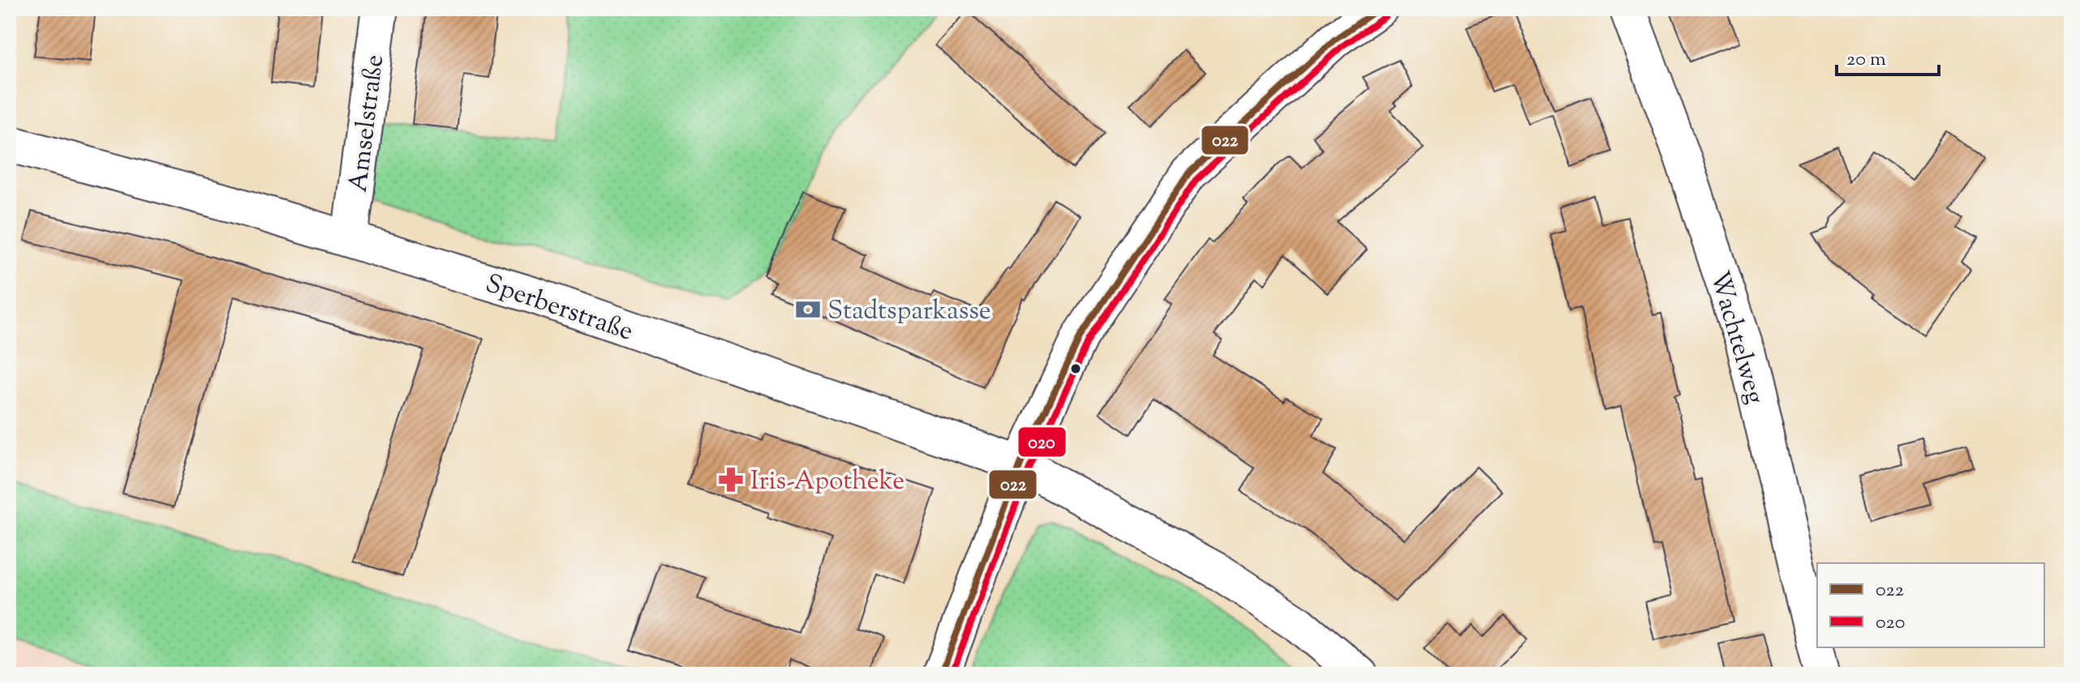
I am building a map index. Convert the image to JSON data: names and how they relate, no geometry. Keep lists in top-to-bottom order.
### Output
{
  "streets": {
    "street": ["Amselstraße", "Sperberstraße", "Wachtelweg"]
  },
  "crossings": [
    ["Amselstraße", "Sperberstraße"]
  ],
  "places": {
    "bank": ["Stadtsparkasse"],
    "pharmacy": ["Iris-Apotheke"]
  },
  "lines": ["transit line 022", "transit line 020"],
  "legend": ["022", "020"],
  "scale_bar": "20 m"
}
